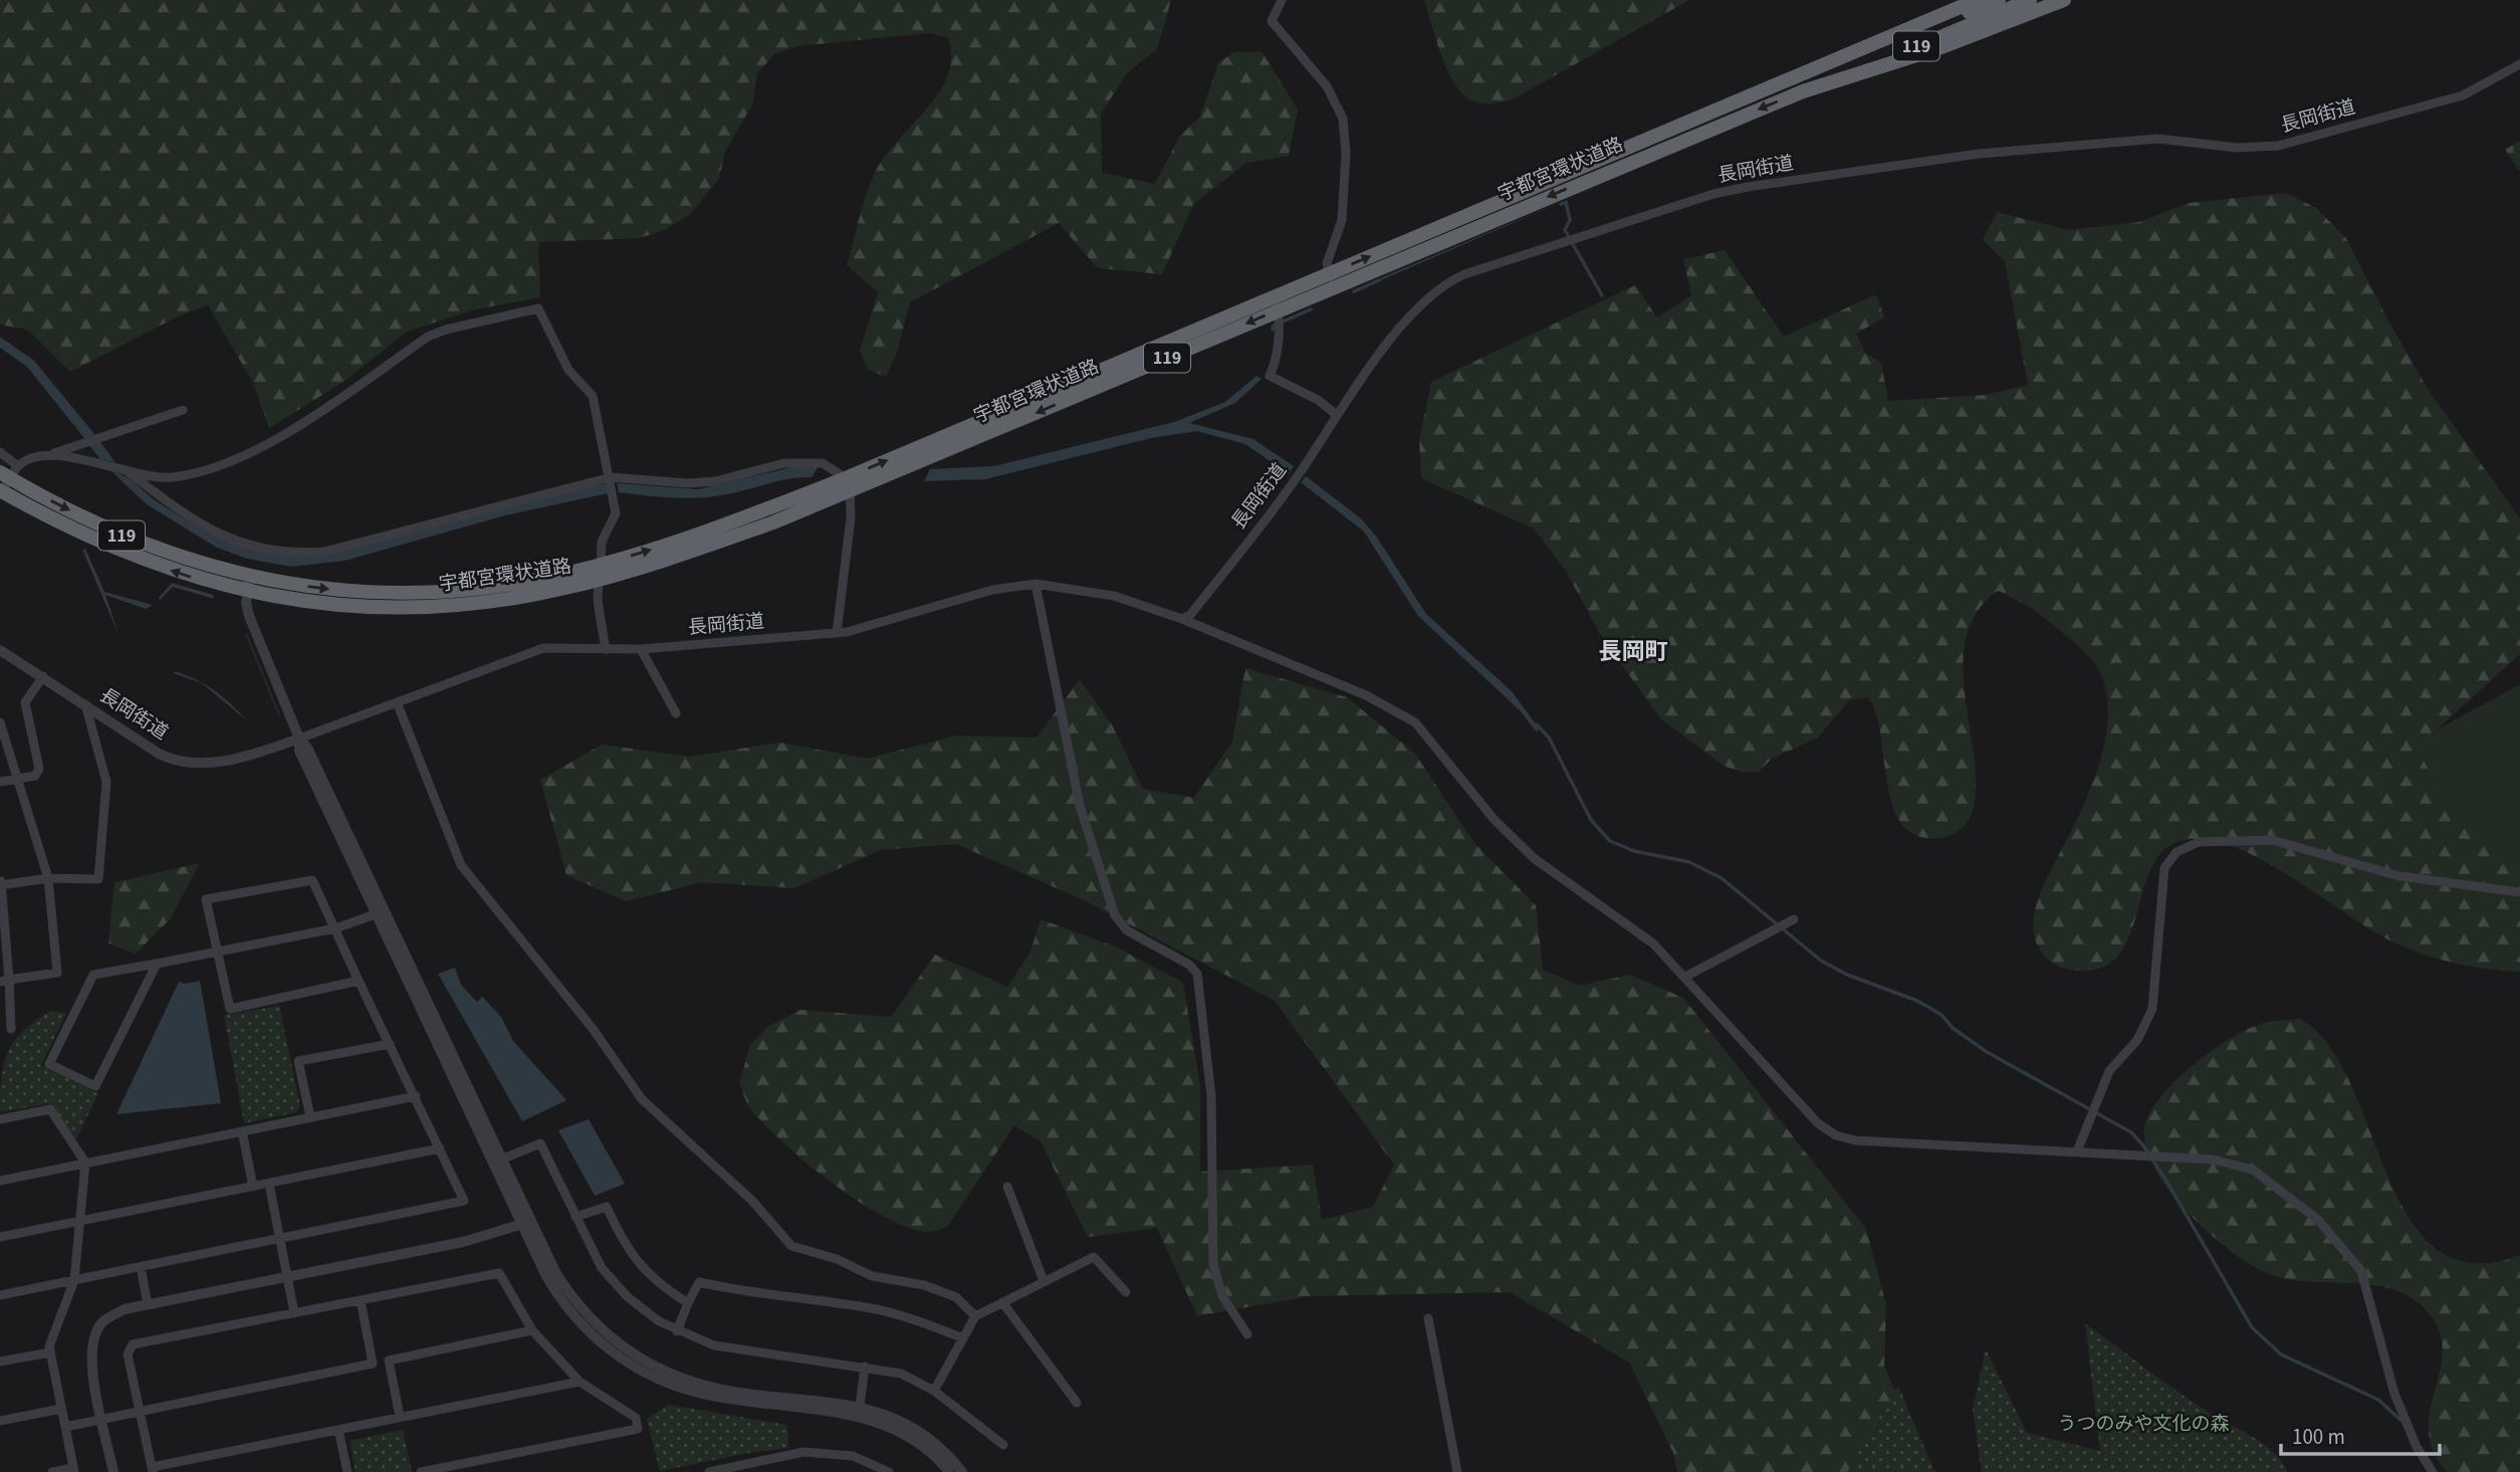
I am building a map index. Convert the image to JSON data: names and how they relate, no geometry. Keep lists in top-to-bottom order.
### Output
{
  "streets": {
    "highway": ["119", "宇都宮環状道路"],
    "street": ["長岡街道"]
  },
  "crossings": [
    ["119", "宇都宮環状道路"]
  ],
  "districts": ["長岡町"],
  "parks": ["うつのみや文化の森"],
  "scale_bar": "100 m"
}
